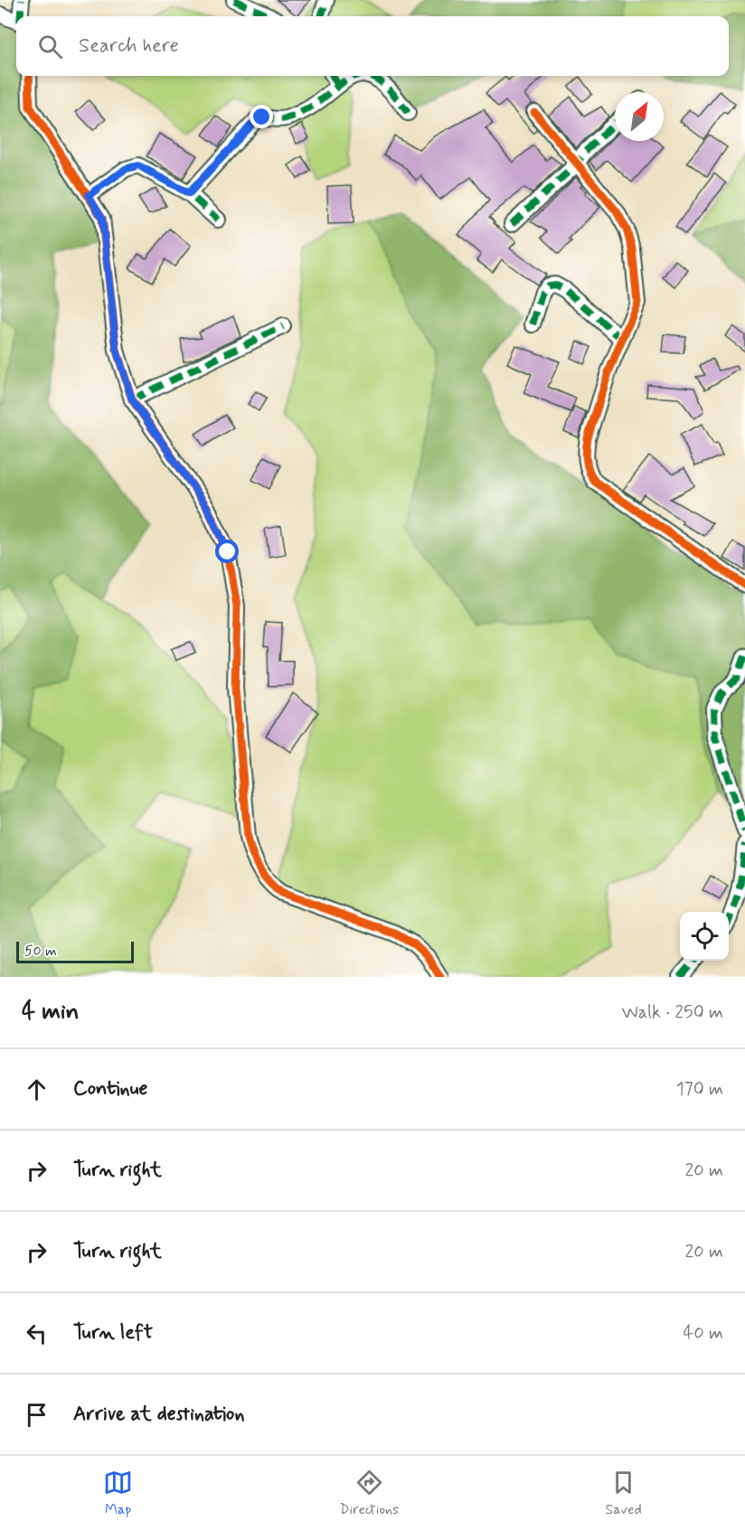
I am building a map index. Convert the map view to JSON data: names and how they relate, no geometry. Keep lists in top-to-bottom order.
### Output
{
  "scale_bar": "50 m",
  "north": "top right",
  "page": {
    "search": "Search here",
    "scale": "50 m",
    "heading": ["4 min", "Walk · 250 m"],
    "list": [
      ["Continue", "170 m"],
      ["Turn right", "20 m"],
      ["Turn right", "20 m"],
      ["Turn left", "40 m"],
      "Arrive at destination"
    ],
    "nav": ["Map", "Directions", "Saved"]
  }
}
